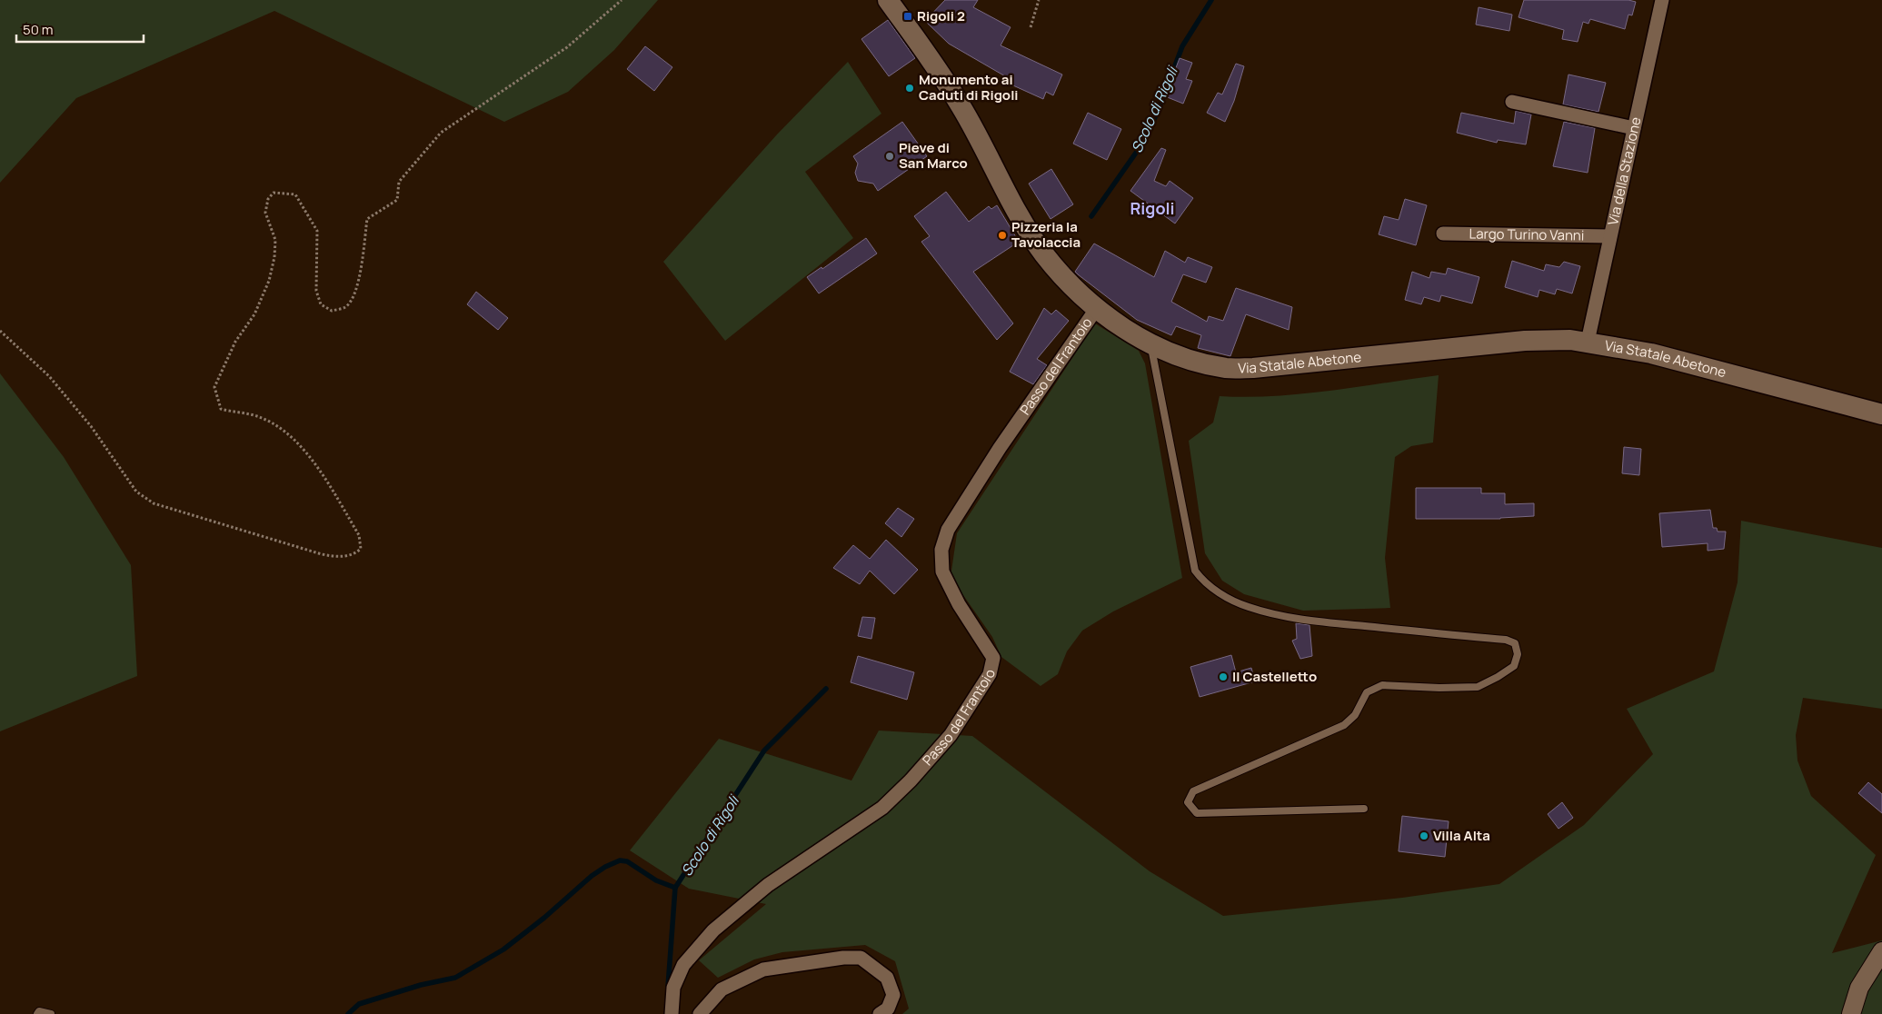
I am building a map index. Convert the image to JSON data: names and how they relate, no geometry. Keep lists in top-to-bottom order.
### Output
{
  "streets": {
    "main road": ["Via Statale Abetone"],
    "street": ["Via della Stazione", "Largo Turino Vanni", "Passo del Frantoio"]
  },
  "crossings": [
    ["Via della Stazione", "Largo Turino Vanni"],
    ["Via della Stazione", "Via Statale Abetone"],
    ["Via Statale Abetone", "Passo del Frantoio"]
  ],
  "districts": ["Rigoli"],
  "water": ["Scolo di Rigoli"],
  "places": {
    "transit": ["Rigoli 2"],
    "other": [
      "Monumento ai Caduti di Rigoli",
      "Pieve di San Marco",
      "Pizzeria la Tavolaccia",
      "Il Castelletto",
      "Villa Alta"
    ]
  },
  "scale_bar": "50 m"
}
